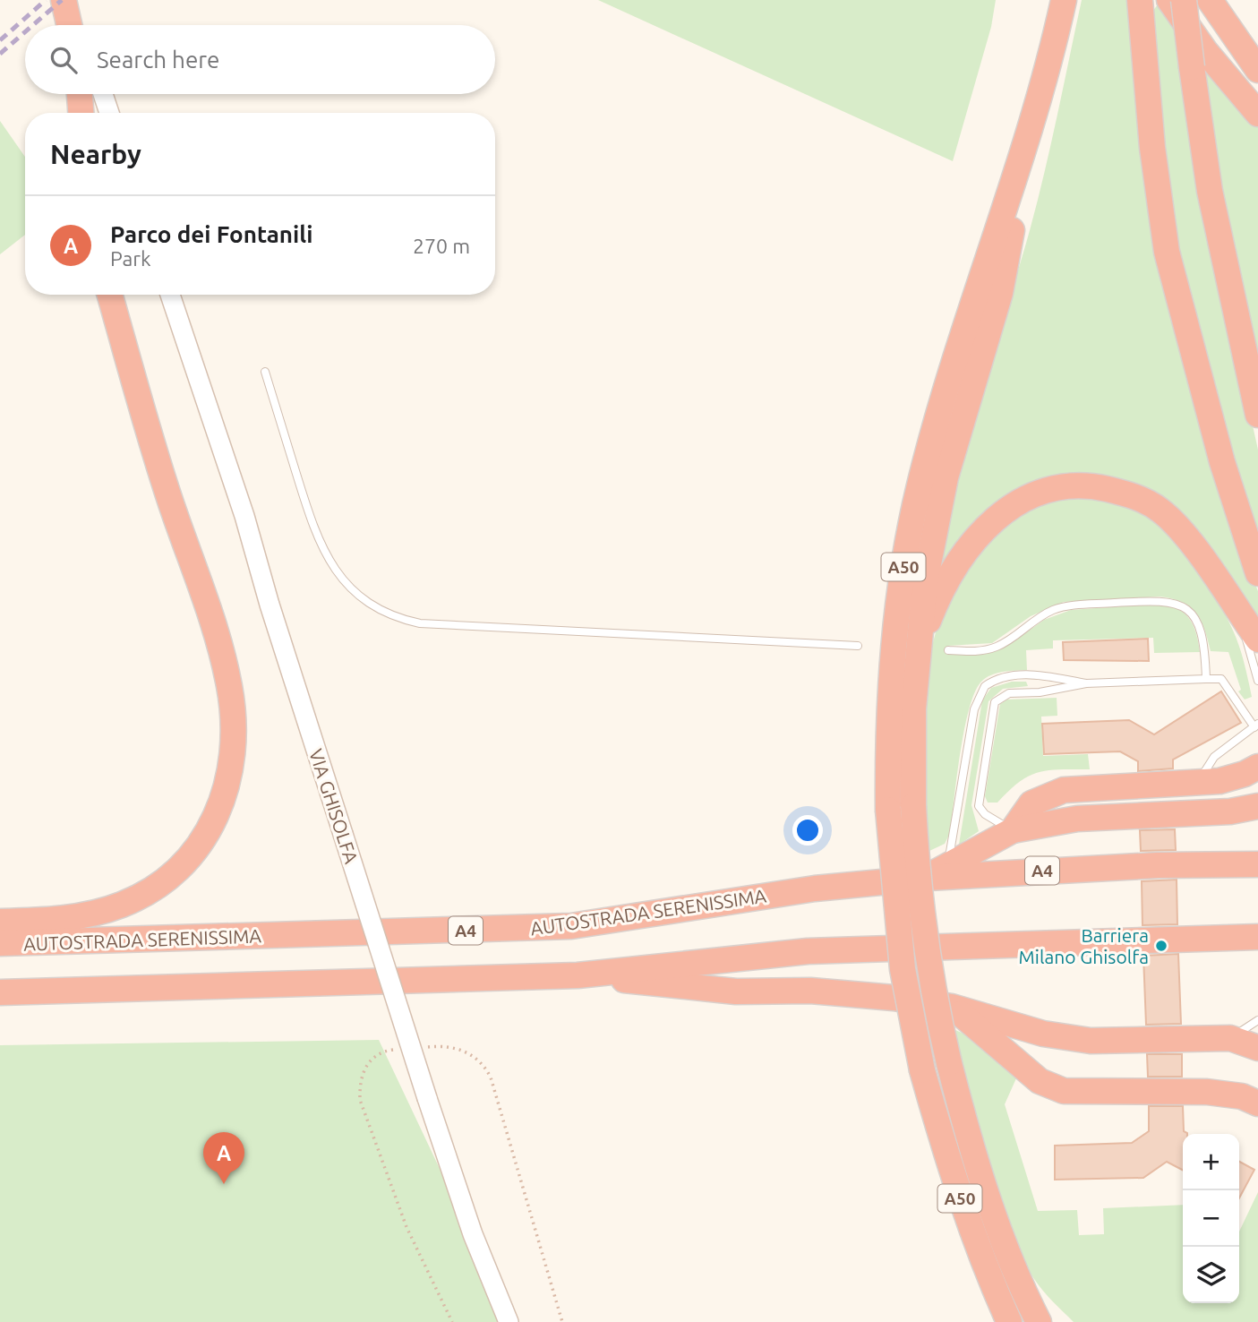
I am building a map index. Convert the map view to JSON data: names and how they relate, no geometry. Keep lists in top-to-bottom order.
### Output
{
  "streets": {
    "highway": ["A50", "A4", "AUTOSTRADA SERENISSIMA"],
    "street": ["VIA GHISOLFA"]
  },
  "places": ["Barriera Milano Ghisolfa"],
  "page": {
    "search": "Search here",
    "heading": "Nearby",
    "list": [
      {
        "mark": "A",
        "name": "Parco dei Fontanili",
        "note": "Park",
        "value": "270 m"
      }
    ],
    "pins": "A",
    "map_buttons": ["+", "−"]
  }
}
